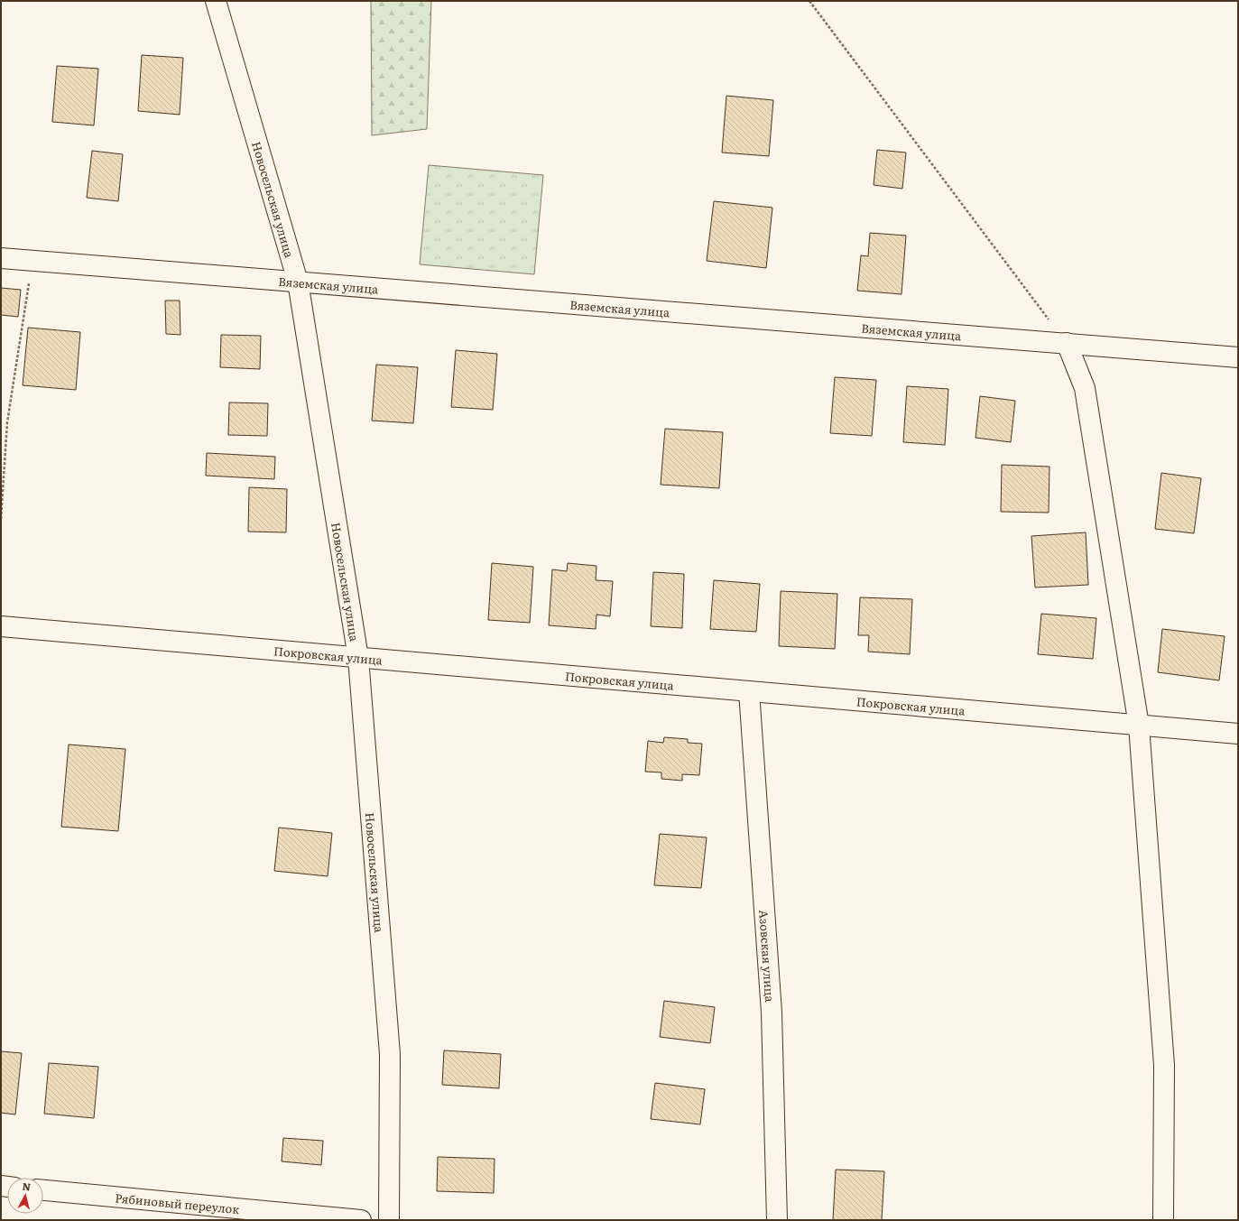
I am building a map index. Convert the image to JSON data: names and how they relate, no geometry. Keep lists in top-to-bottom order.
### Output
{
  "streets": {
    "street": [
      "Новосельская улица",
      "Вяземская улица",
      "Покровская улица",
      "Азовская улица",
      "Рябиновый переулок"
    ]
  },
  "crossings": [
    ["Новосельская улица", "Вяземская улица"],
    ["Новосельская улица", "Покровская улица"],
    ["Покровская улица", "Азовская улица"]
  ],
  "north": "top"
}
